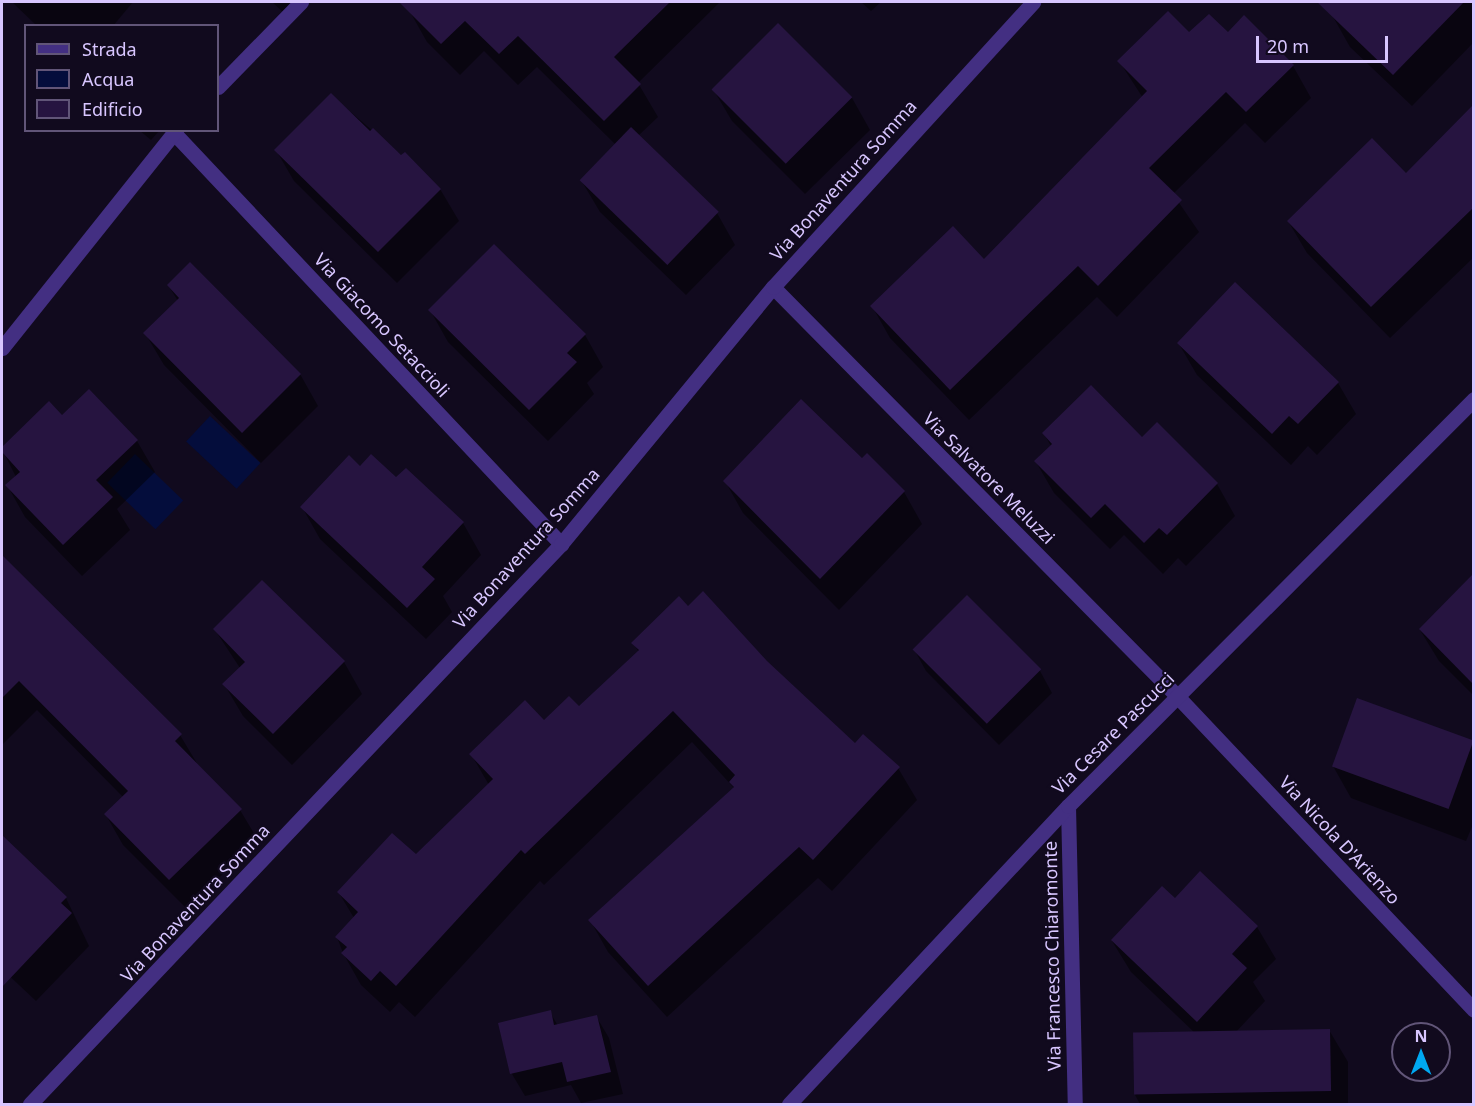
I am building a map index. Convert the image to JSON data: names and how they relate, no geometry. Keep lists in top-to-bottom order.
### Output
{
  "streets": {
    "street": [
      "Via Bonaventura Somma",
      "Via Giacomo Setaccioli",
      "Via Salvatore Meluzzi",
      "Via Cesare Pascucci",
      "Via Nicola D'Arienzo",
      "Via Francesco Chiaromonte"
    ]
  },
  "crossings": [
    ["Via Bonaventura Somma", "Via Giacomo Setaccioli"],
    ["Via Bonaventura Somma", "Via Salvatore Meluzzi"],
    ["Via Salvatore Meluzzi", "Via Cesare Pascucci"],
    ["Via Salvatore Meluzzi", "Via Nicola D'Arienzo"],
    ["Via Cesare Pascucci", "Via Nicola D'Arienzo"],
    ["Via Cesare Pascucci", "Via Francesco Chiaromonte"]
  ],
  "legend": ["Strada", "Acqua", "Edificio"],
  "scale_bar": "20 m",
  "north": "top"
}
